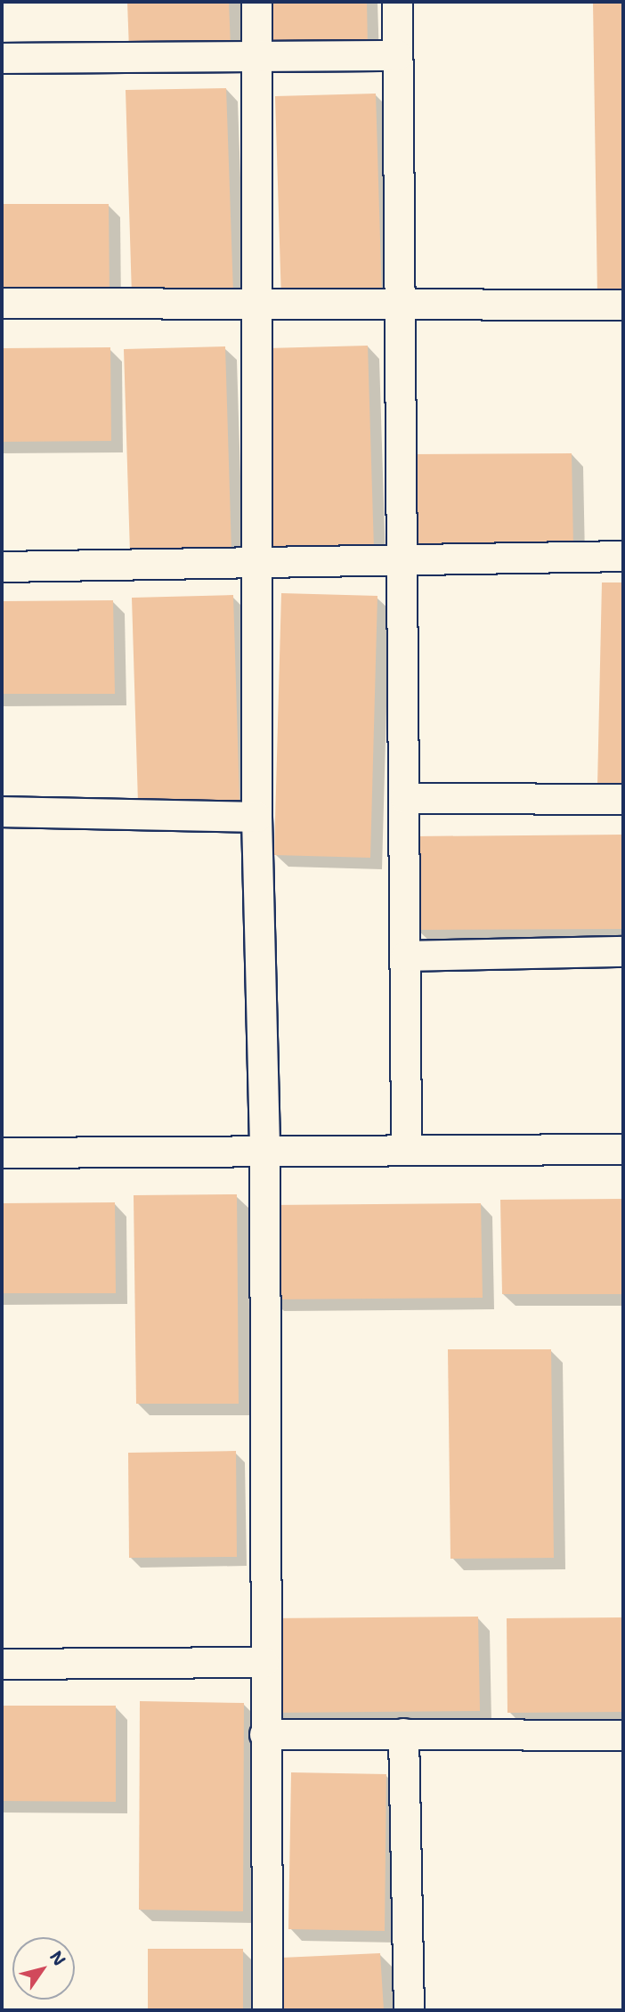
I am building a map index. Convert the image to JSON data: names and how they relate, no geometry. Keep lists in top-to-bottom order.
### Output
{
  "north": "top right"
}
